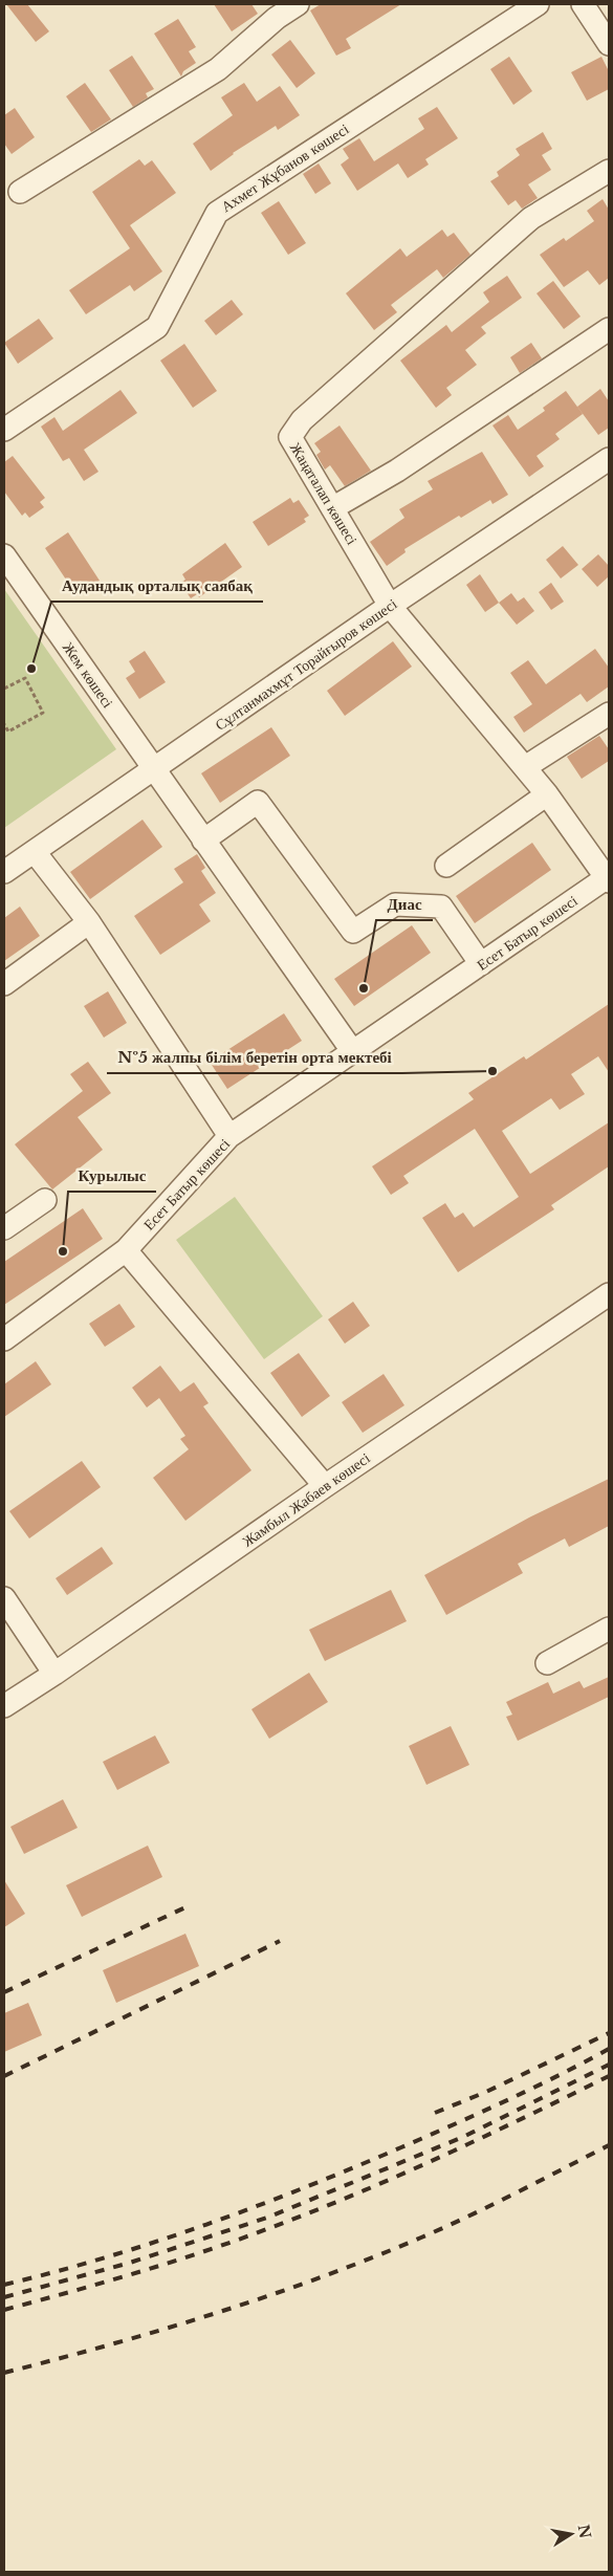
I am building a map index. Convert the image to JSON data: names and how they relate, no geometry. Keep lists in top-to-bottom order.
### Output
{
  "streets": {
    "street": [
      "Ахмет Жұбанов көшесі",
      "Жаңаталап көшесі",
      "Сұлтанмахмұт Торайғыров көшесі",
      "Жем көшесі",
      "Есет Батыр көшесі",
      "Жамбыл Жабаев көшесі"
    ]
  },
  "crossings": [
    ["Жаңаталап көшесі", "Сұлтанмахмұт Торайғыров көшесі"],
    ["Жаңаталап көшесі", "Есет Батыр көшесі"],
    ["Сұлтанмахмұт Торайғыров көшесі", "Жем көшесі"],
    ["Жем көшесі", "Есет Батыр көшесі"]
  ],
  "places": [
    "Аудандық орталық саябақ",
    "Диас",
    "№5 жалпы білім беретін орта мектебі",
    "Курылыс"
  ],
  "north": "right"
}
